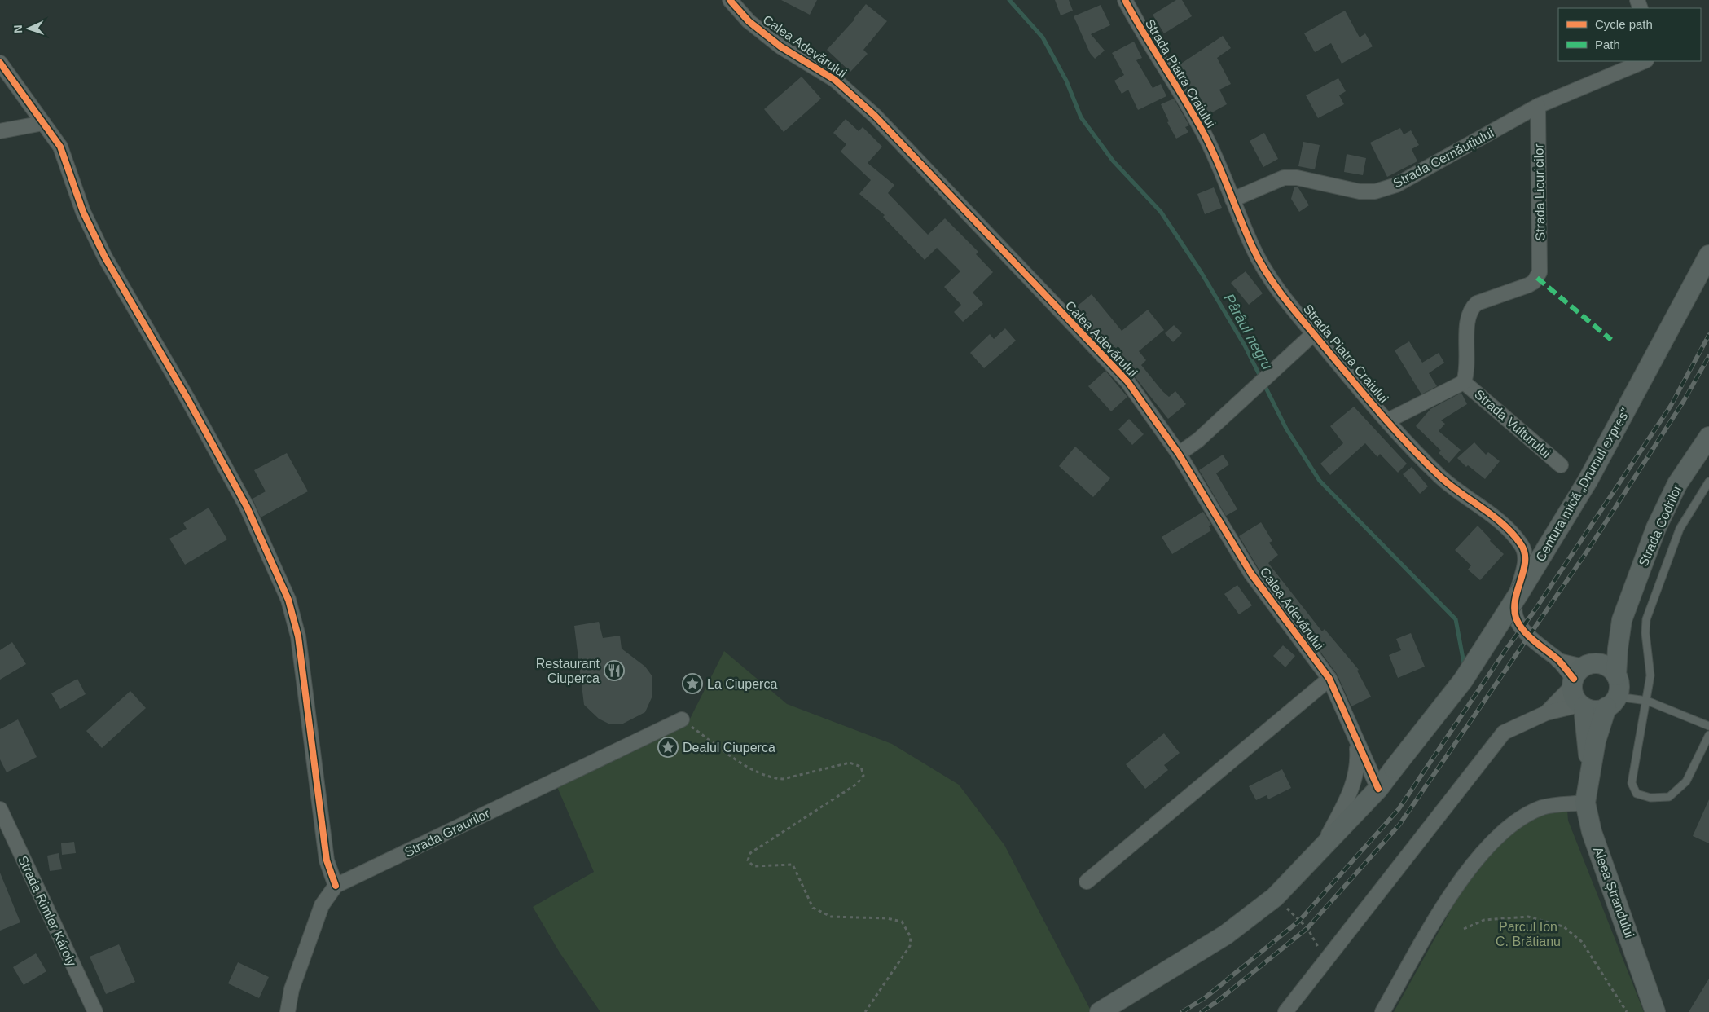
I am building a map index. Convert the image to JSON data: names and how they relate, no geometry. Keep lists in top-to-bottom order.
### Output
{
  "streets": {
    "main road": ["Centura mică „Drumul expres”", "Strada Codrilor", "Aleea Ștrandului"],
    "street": [
      "Calea Adevărului",
      "Strada Piatra Craiului",
      "Strada Cernăuțiului",
      "Strada Licuricilor",
      "Strada Vulturului",
      "Strada Graurilor",
      "Strada Rimler Károly"
    ]
  },
  "crossings": [
    ["Calea Adevărului", "Centura mică „Drumul expres”"],
    ["Strada Piatra Craiului", "Strada Cernăuțiului"],
    ["Strada Piatra Craiului", "Strada Codrilor"],
    ["Strada Piatra Craiului", "Aleea Ștrandului"],
    ["Strada Cernăuțiului", "Strada Licuricilor"],
    ["Strada Licuricilor", "Strada Vulturului"],
    ["Strada Codrilor", "Aleea Ștrandului"]
  ],
  "water": ["Pârâul negru"],
  "parks": ["Parcul Ion C. Brătianu"],
  "places": {
    "restaurant": ["Restaurant Ciuperca"],
    "place": ["La Ciuperca", "Dealul Ciuperca"]
  },
  "legend": ["Cycle path", "Path"],
  "north": "left"
}
